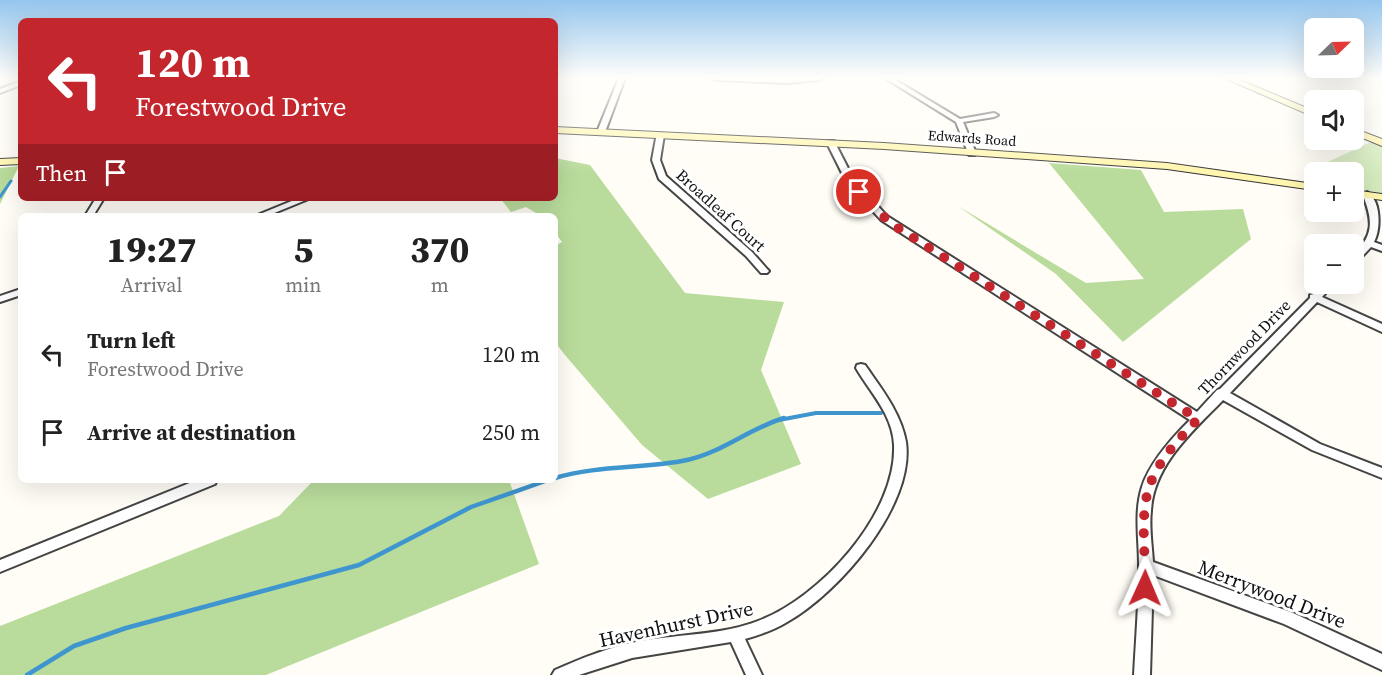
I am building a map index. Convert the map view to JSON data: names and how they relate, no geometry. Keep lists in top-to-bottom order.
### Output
{
  "streets": {
    "main road": ["Edwards Road"],
    "street": [
      "Broadleaf Court",
      "Thornwood Drive",
      "Merrywood Drive",
      "Havenhurst Drive"
    ]
  },
  "crossings": [
    ["Edwards Road", "Broadleaf Court"],
    ["Thornwood Drive", "Merrywood Drive"]
  ],
  "north": "top right",
  "page": {
    "map_buttons": ["+", "−"],
    "turn": ["120 m", "Forestwood Drive"],
    "then": "Then",
    "eta": [
      "19:27",
      "Arrival",
      "5",
      "min",
      "370",
      "m"
    ],
    "list": [
      {
        "name": "Turn left",
        "note": "Forestwood Drive",
        "value": "120 m"
      },
      {
        "name": "Arrive at destination",
        "value": "250 m"
      }
    ]
  }
}
